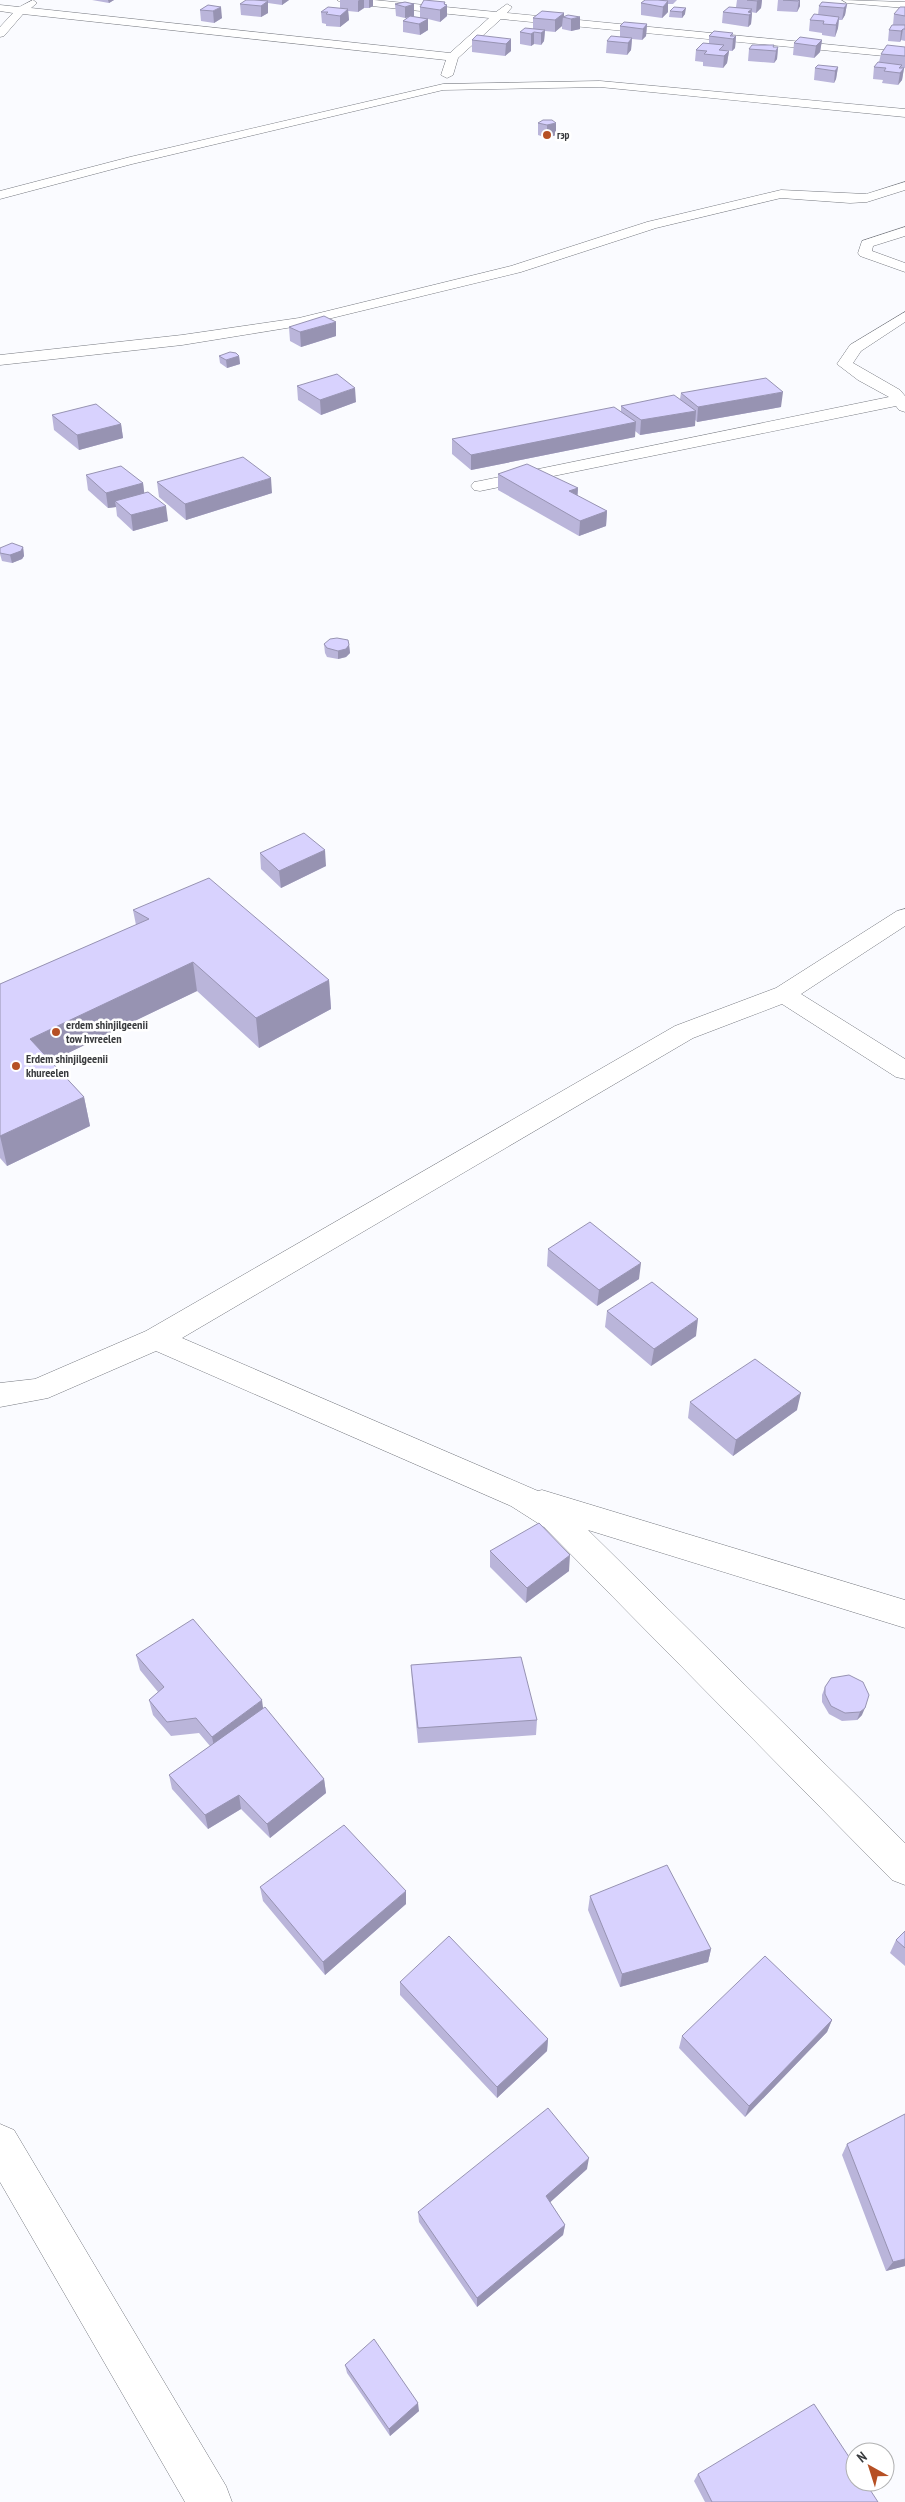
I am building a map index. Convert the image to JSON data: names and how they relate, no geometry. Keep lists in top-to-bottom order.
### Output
{
  "places": ["гэр", "erdem shinjilgeenii tow hvreelen", "Erdem shinjilgeenii khureelen"],
  "north": "top left"
}
